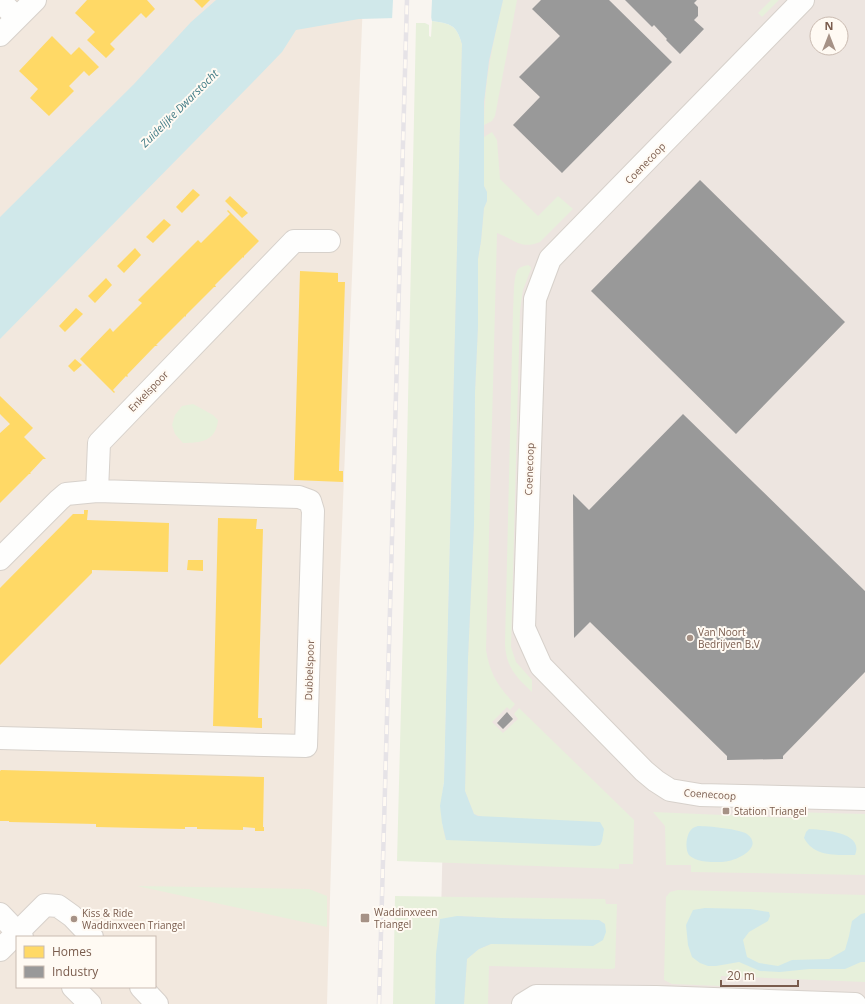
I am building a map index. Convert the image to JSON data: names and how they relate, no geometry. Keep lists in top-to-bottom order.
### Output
{
  "streets": {
    "street": ["Coenecoop", "Enkelspoor", "Dubbelspoor"]
  },
  "crossings": [
    ["Enkelspoor", "Dubbelspoor"]
  ],
  "water": ["Zuidelijke Dwarstocht"],
  "places": {
    "other": ["Van Noort Bedrijven B.V", "Kiss & Ride Waddinxveen Triangel"],
    "transit": ["Station Triangel", "Waddinxveen Triangel"]
  },
  "legend": ["Homes", "Industry"],
  "scale_bar": "20 m",
  "north": "top"
}
